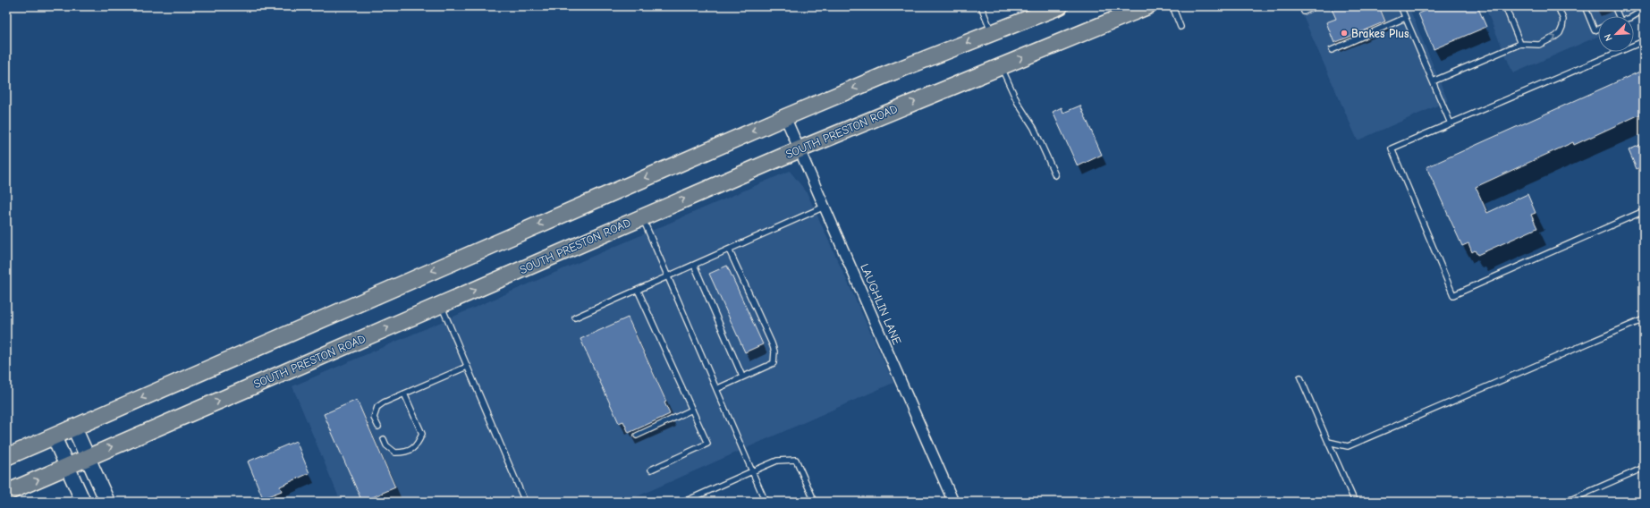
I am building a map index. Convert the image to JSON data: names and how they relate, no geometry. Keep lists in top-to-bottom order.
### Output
{
  "streets": {
    "main road": ["SOUTH PRESTON ROAD"],
    "street": ["LAUGHLIN LANE"]
  },
  "crossings": [
    ["SOUTH PRESTON ROAD", "LAUGHLIN LANE"]
  ],
  "places": ["Brakes Plus"],
  "north": "bottom left"
}
